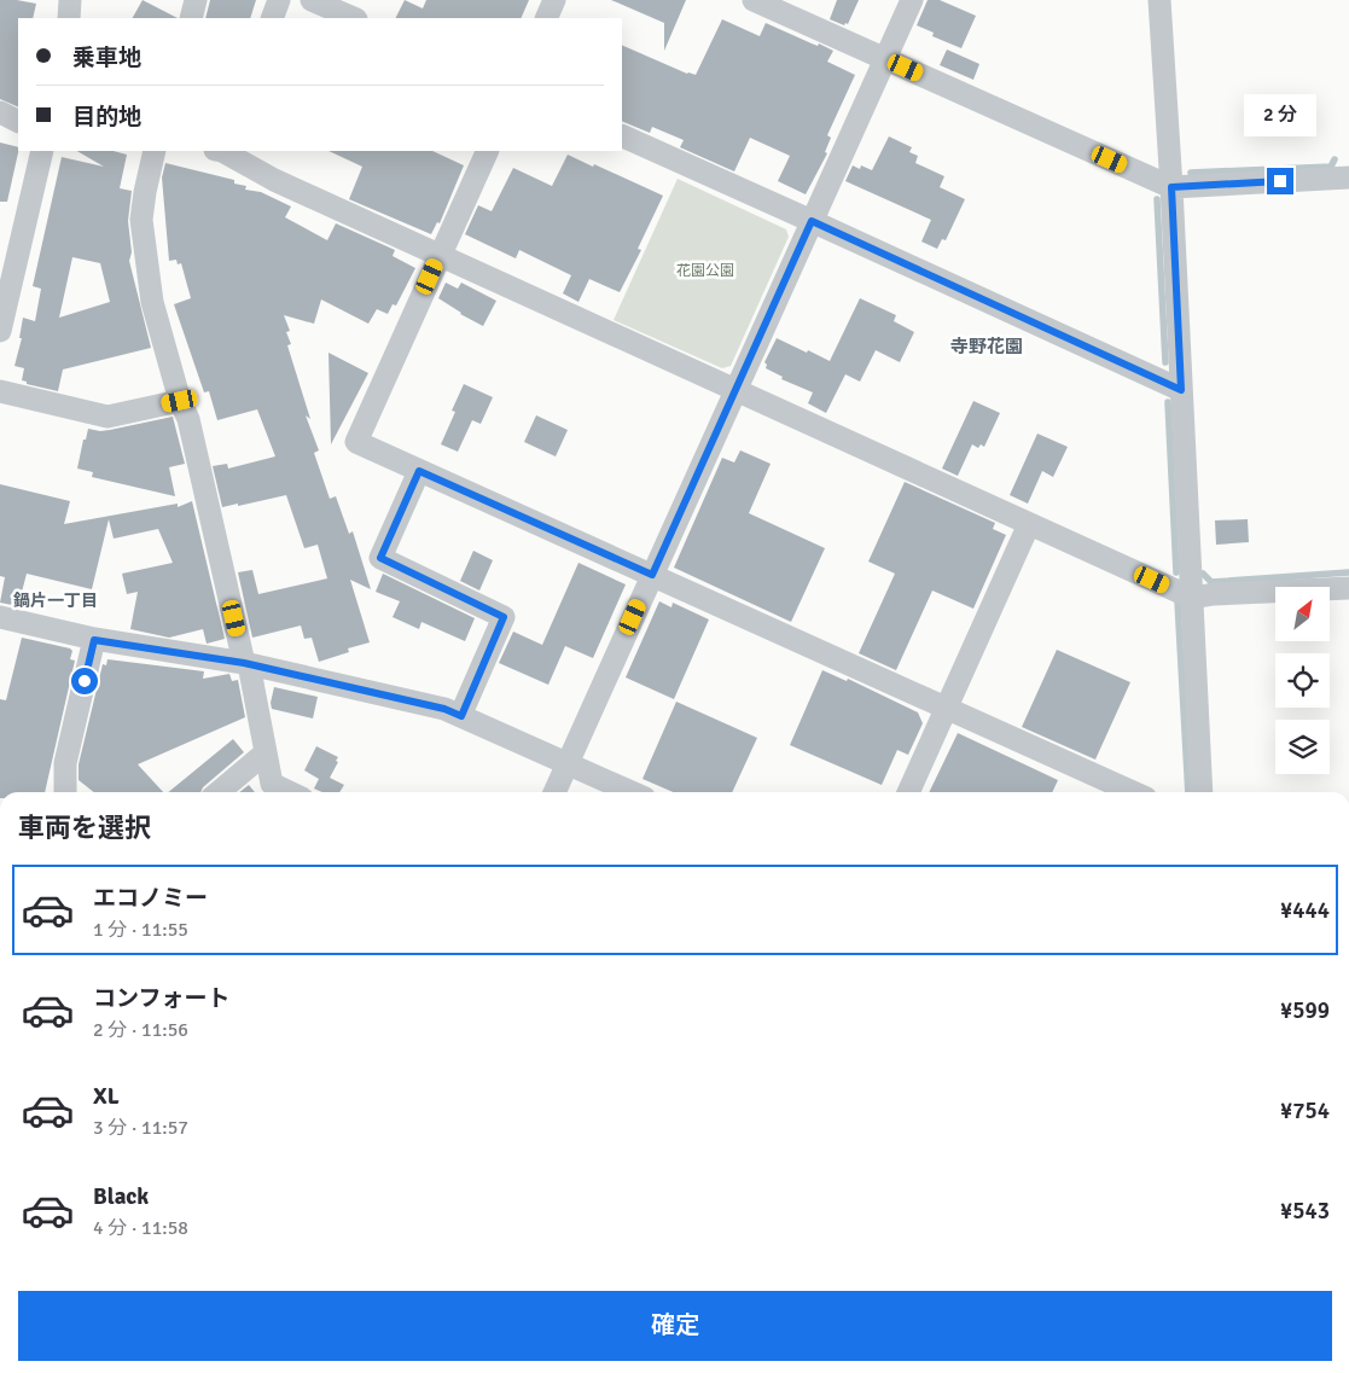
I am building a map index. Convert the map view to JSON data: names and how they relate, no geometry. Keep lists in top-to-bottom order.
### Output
{
  "districts": ["寺野花園", "鍋片一丁目"],
  "parks": ["花園公園"],
  "north": "top right",
  "page": {
    "banner": ["乗車地", "目的地"],
    "bubble": "2 分",
    "heading": "車両を選択",
    "list": [
      {
        "name": "エコノミー",
        "note": "1 分 · 11:55",
        "value": "¥444"
      },
      {
        "name": "コンフォート",
        "note": "2 分 · 11:56",
        "value": "¥599"
      },
      {
        "name": "XL",
        "note": "3 分 · 11:57",
        "value": "¥754"
      },
      {
        "name": "Black",
        "note": "4 分 · 11:58",
        "value": "¥543"
      }
    ],
    "buttons": "確定"
  }
}
